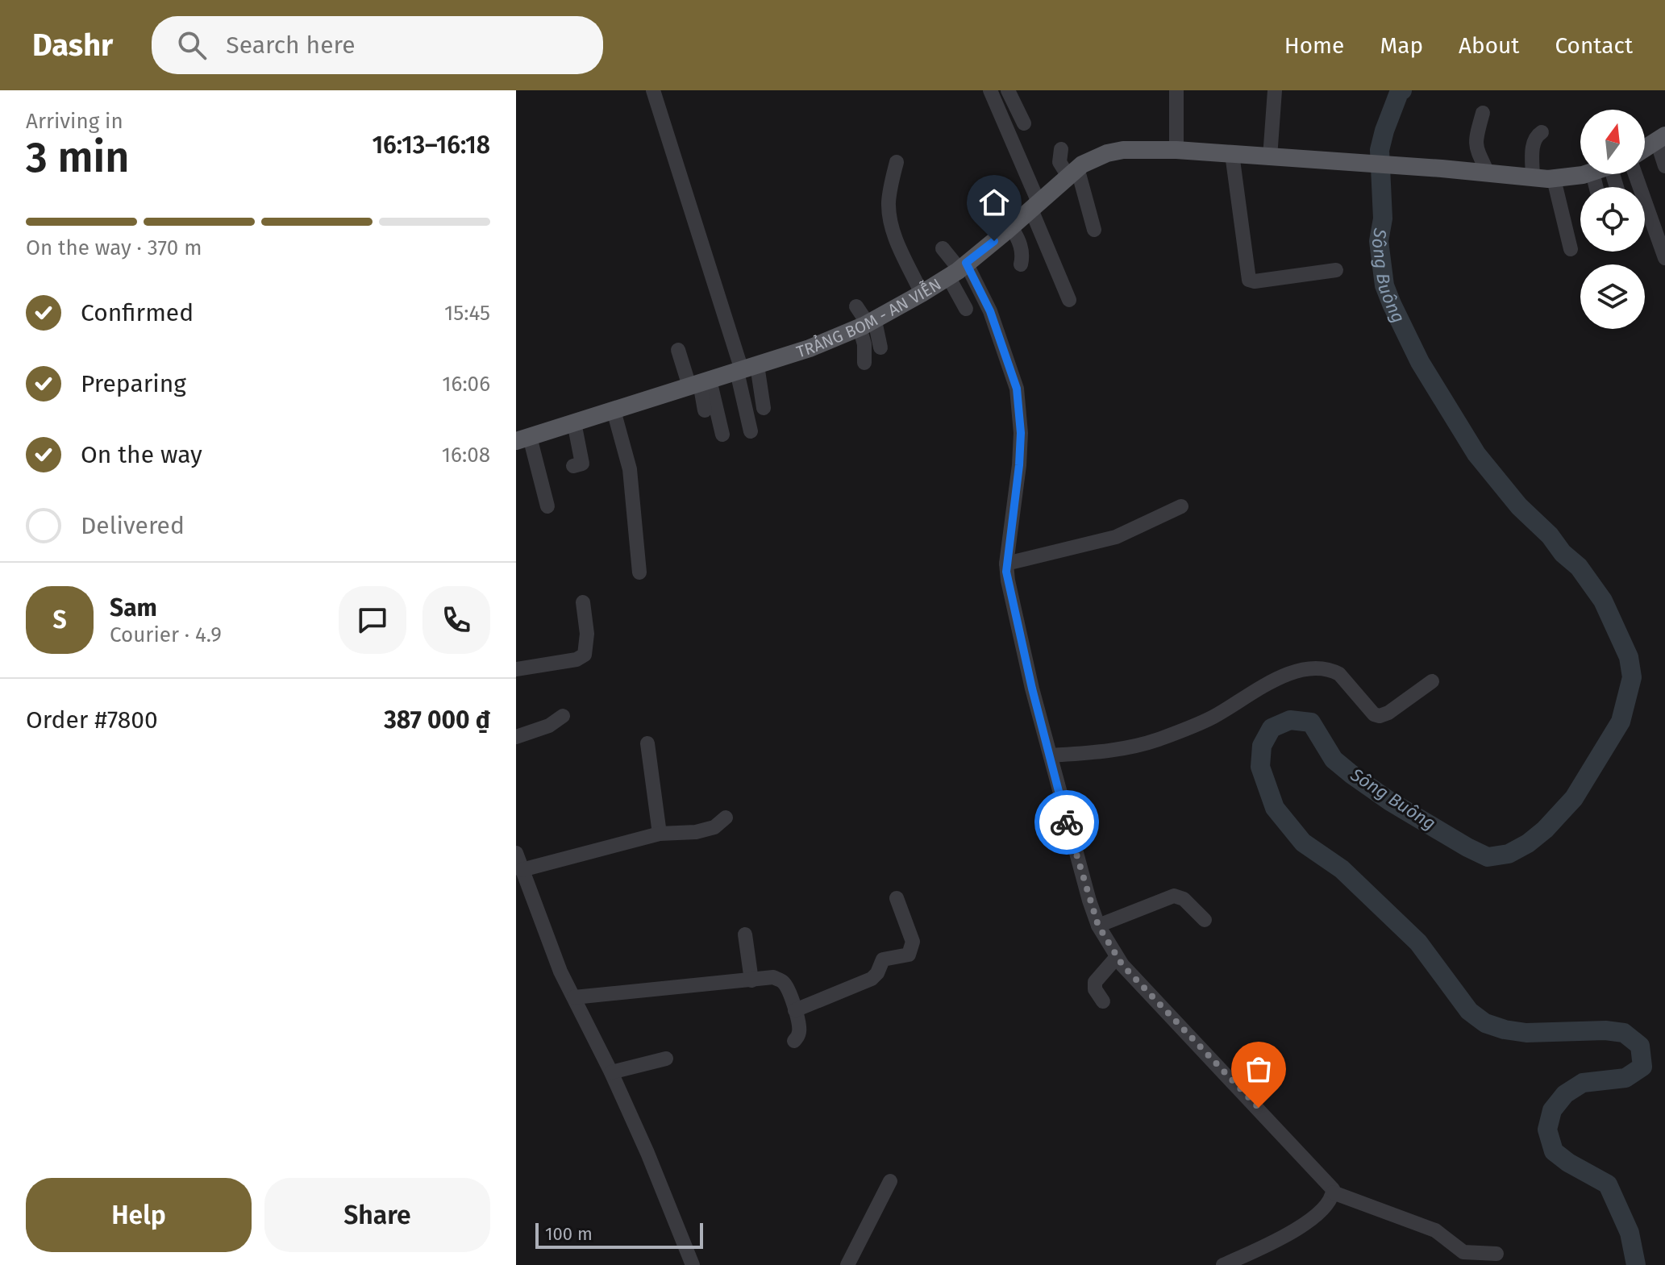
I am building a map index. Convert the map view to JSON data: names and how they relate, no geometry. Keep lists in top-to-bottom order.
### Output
{
  "streets": {
    "main road": ["TRẢNG BOM - AN VIỄN"]
  },
  "water": ["Sông Buông"],
  "scale_bar": "100 m",
  "north": "top",
  "page": {
    "header": "Dashr",
    "search": "Search here",
    "nav": [
      "Home",
      "Map",
      "About",
      "Contact"
    ],
    "heading": ["3 min", "Arriving in", "16:13–16:18"],
    "panel": [
      "Sam",
      "Courier · 4.9",
      "Order #7800",
      "387 000 ₫"
    ],
    "bar": "On the way · 370 m",
    "list": [
      ["Confirmed", "15:45"],
      ["Preparing", "16:06"],
      ["On the way", "16:08"],
      "Delivered"
    ],
    "round": "S",
    "buttons": ["Help", "Share"],
    "scale": "100 m"
  }
}
